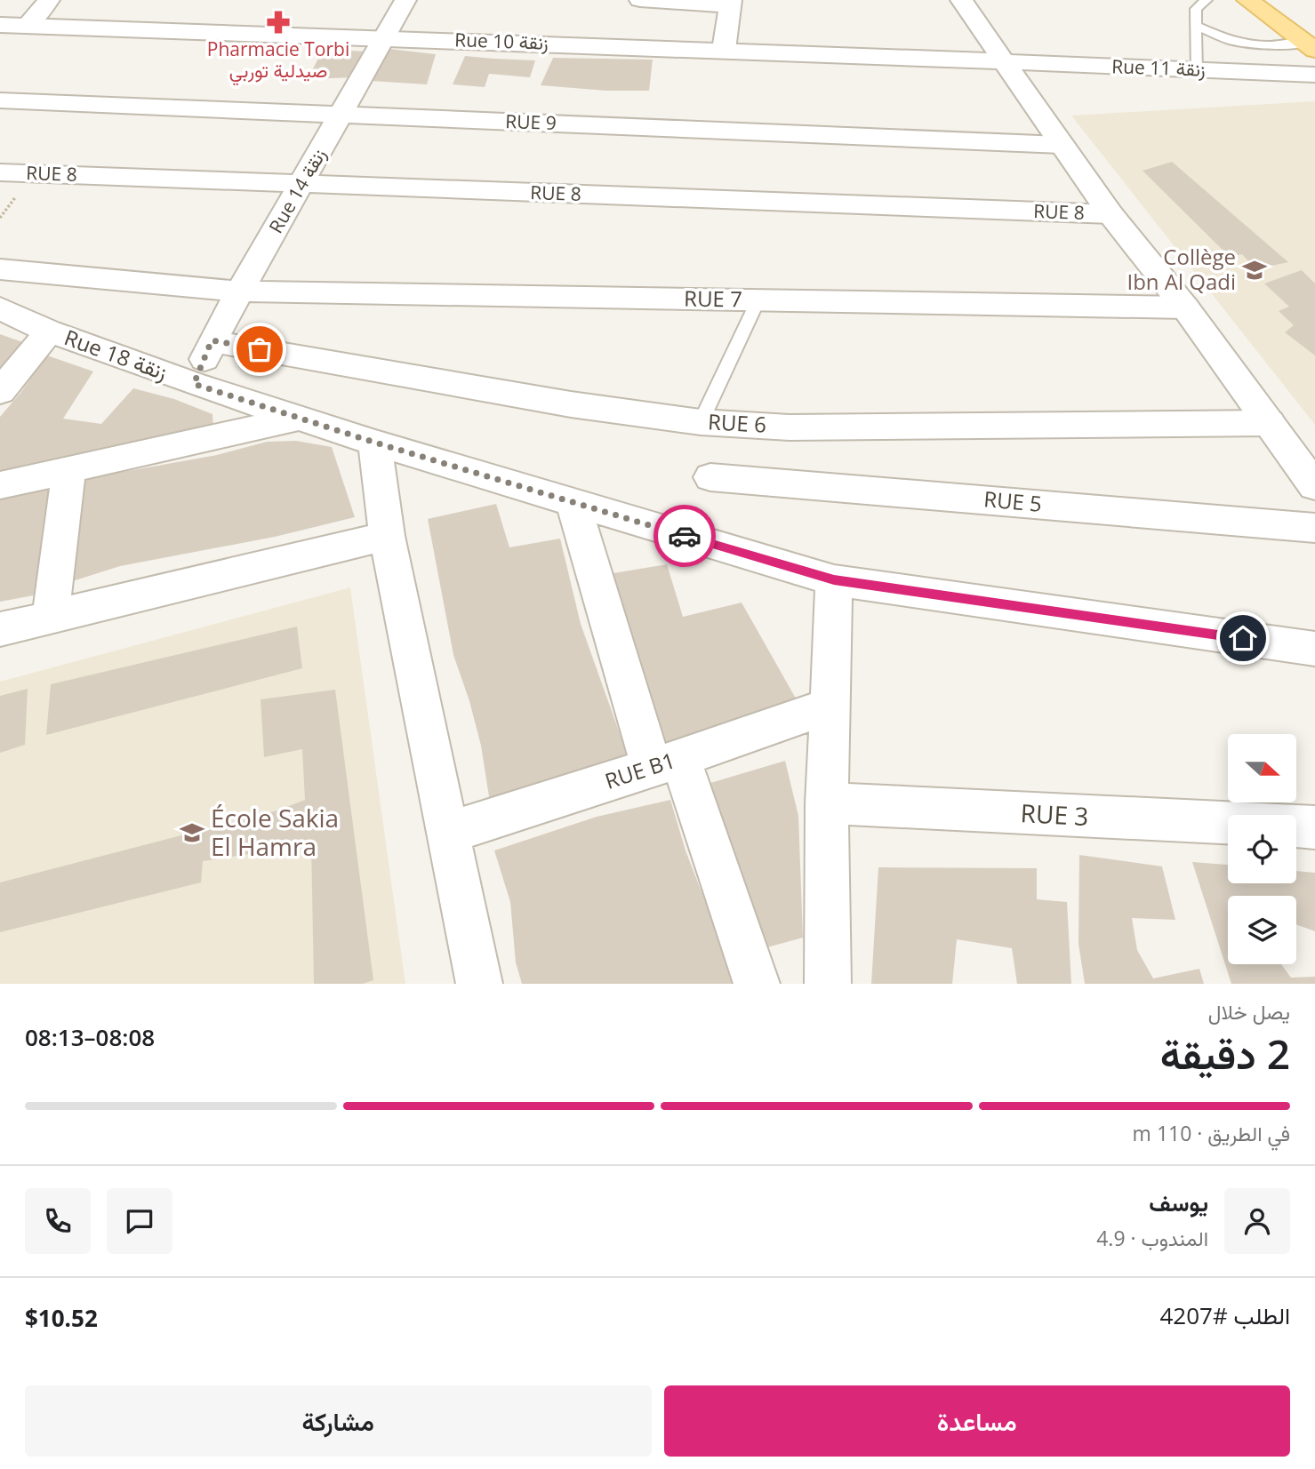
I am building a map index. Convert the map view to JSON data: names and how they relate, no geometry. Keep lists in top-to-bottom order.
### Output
{
  "streets": {
    "street": [
      "Rue 10 زنقة",
      "Rue 11 زنقة",
      "RUE 9",
      "RUE 8",
      "Rue 14 زنقة",
      "RUE 7",
      "Rue 18 زنقة",
      "RUE 6",
      "RUE 5",
      "RUE B1",
      "RUE 3"
    ]
  },
  "crossings": [
    ["Rue 10 زنقة", "Rue 11 زنقة"],
    ["Rue 10 زنقة", "Rue 14 زنقة"],
    ["RUE 9", "Rue 14 زنقة"],
    ["RUE 8", "Rue 14 زنقة"],
    ["Rue 14 زنقة", "RUE 7"],
    ["Rue 14 زنقة", "Rue 18 زنقة"],
    ["Rue 14 زنقة", "RUE 6"]
  ],
  "places": {
    "pharmacy": ["Pharmacie Torbi صيدلية توربي"],
    "school or university": ["Collège Ibn Al Qadi", "École Sakia El Hamra"]
  },
  "north": "right",
  "page": {
    "heading": ["2 دقيقة", "يصل خلال", "08:08–08:13"],
    "panel": [
      "يوسف",
      "المندوب · 4.9",
      "الطلب #4207",
      "$10.52"
    ],
    "bar": "في الطريق · 110 m",
    "buttons": ["مساعدة", "مشاركة"]
  }
}
